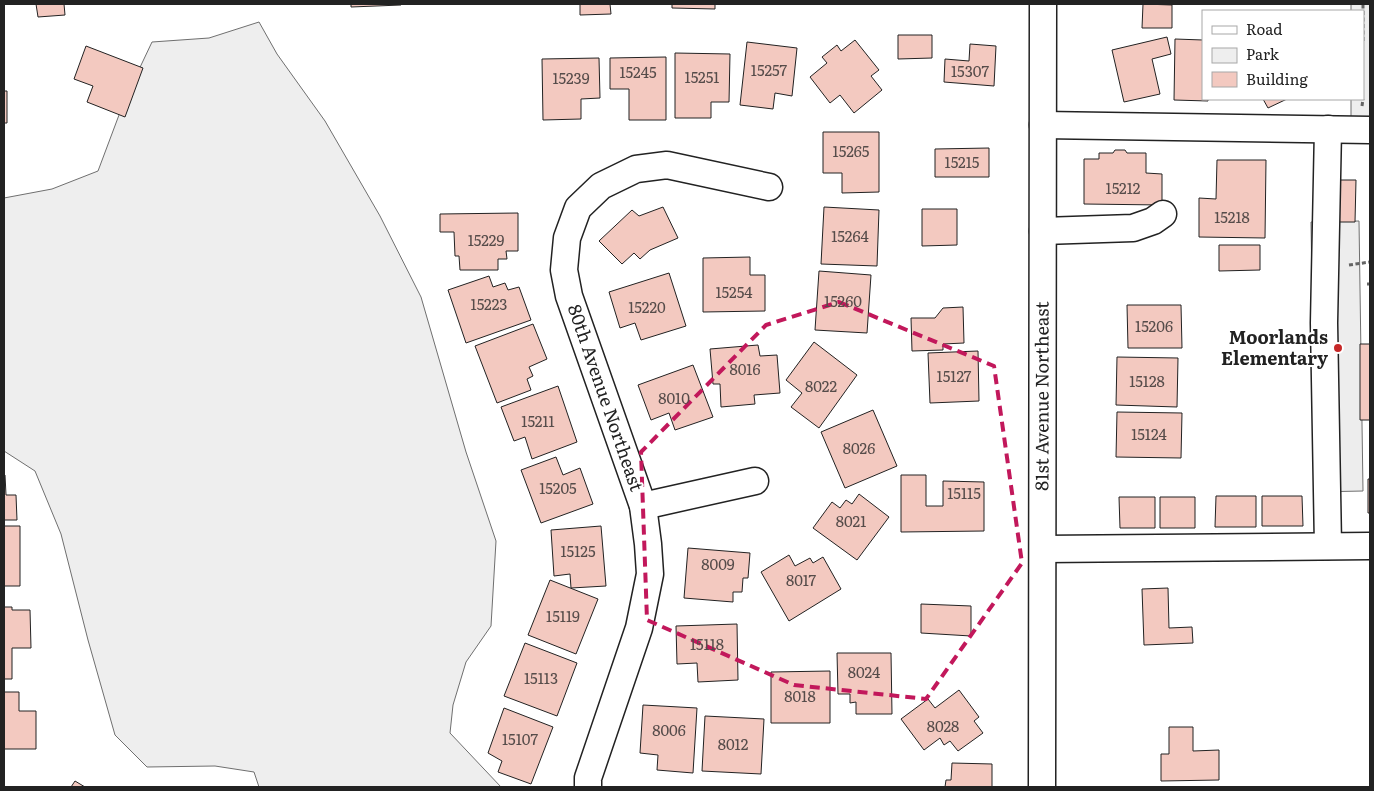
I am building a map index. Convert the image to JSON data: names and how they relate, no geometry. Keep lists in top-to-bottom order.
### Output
{
  "streets": {
    "street": ["81st Avenue Northeast", "80th Avenue Northeast"]
  },
  "places": ["Moorlands Elementary"],
  "house_numbers": [
    "15257",
    "15307",
    "15245",
    "15251",
    "15239",
    "15265",
    "15215",
    "15212",
    "15218",
    "15264",
    "15229",
    "15254",
    "15260",
    "15223",
    "15220",
    "15206",
    "8016",
    "15127",
    "15128",
    "8022",
    "8010",
    "15211",
    "15124",
    "8026",
    "15205",
    "15115",
    "8021",
    "15125",
    "8009",
    "8017",
    "15119",
    "15118",
    "8024",
    "15113",
    "8018",
    "8028",
    "8006",
    "15107",
    "8012"
  ],
  "legend": ["Road", "Park", "Building"]
}
